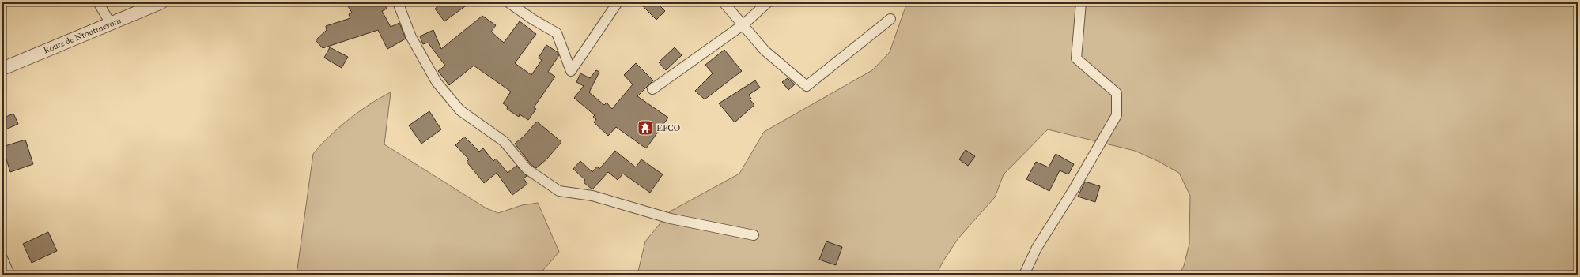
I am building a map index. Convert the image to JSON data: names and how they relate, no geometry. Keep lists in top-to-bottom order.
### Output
{
  "streets": {
    "street": ["Route de Ntoutmevom"]
  },
  "places": {
    "temple": ["EPCO"]
  }
}
